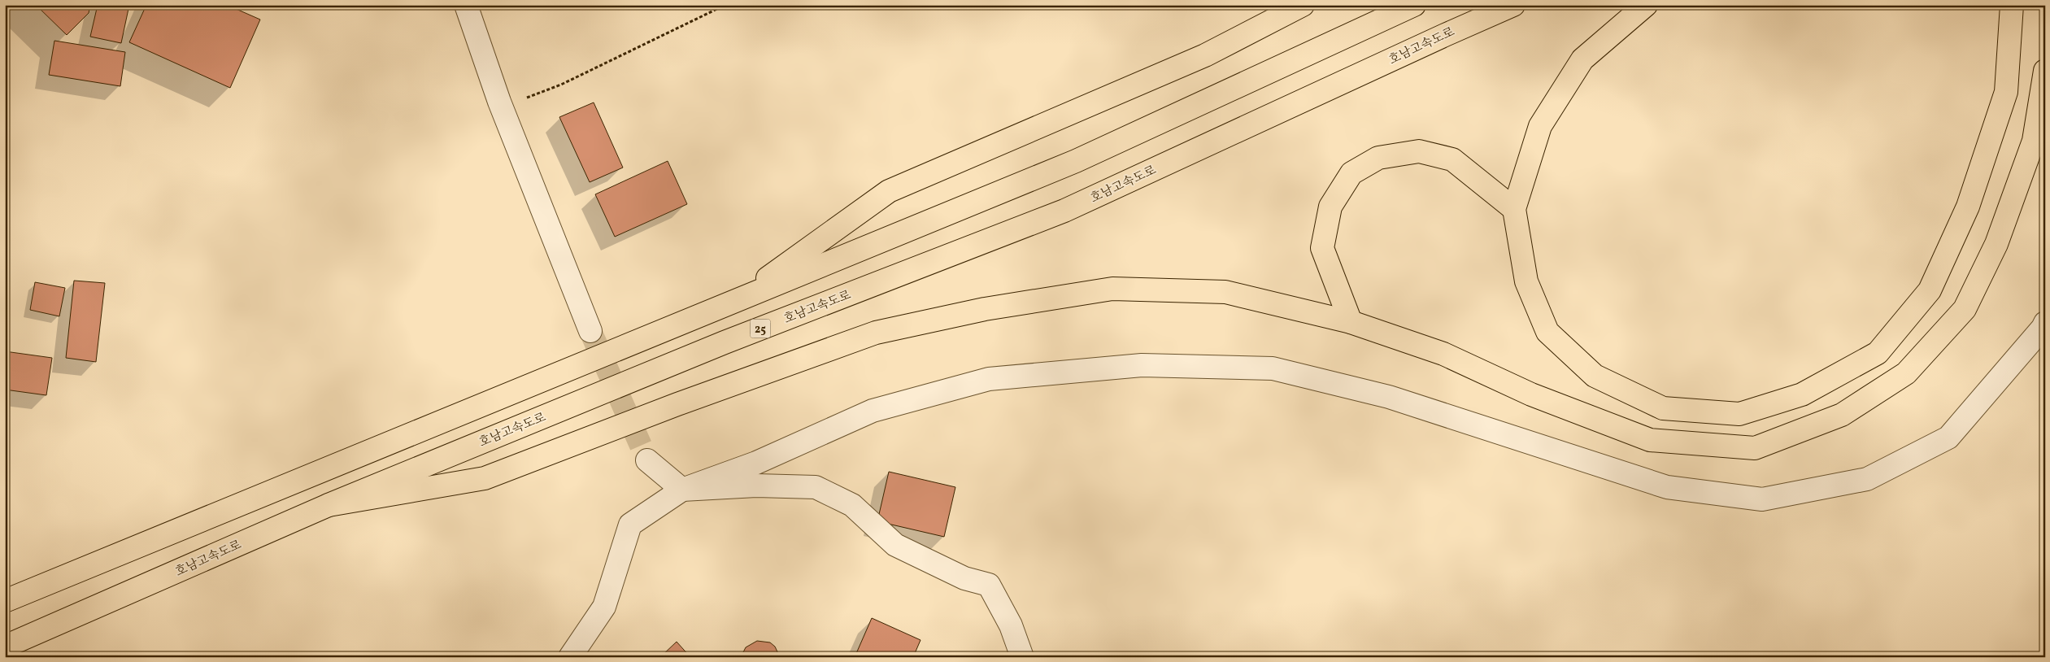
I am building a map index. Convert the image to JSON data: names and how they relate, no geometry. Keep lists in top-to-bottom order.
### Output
{
  "streets": {
    "highway": ["호남고속도로", "25"]
  }
}
